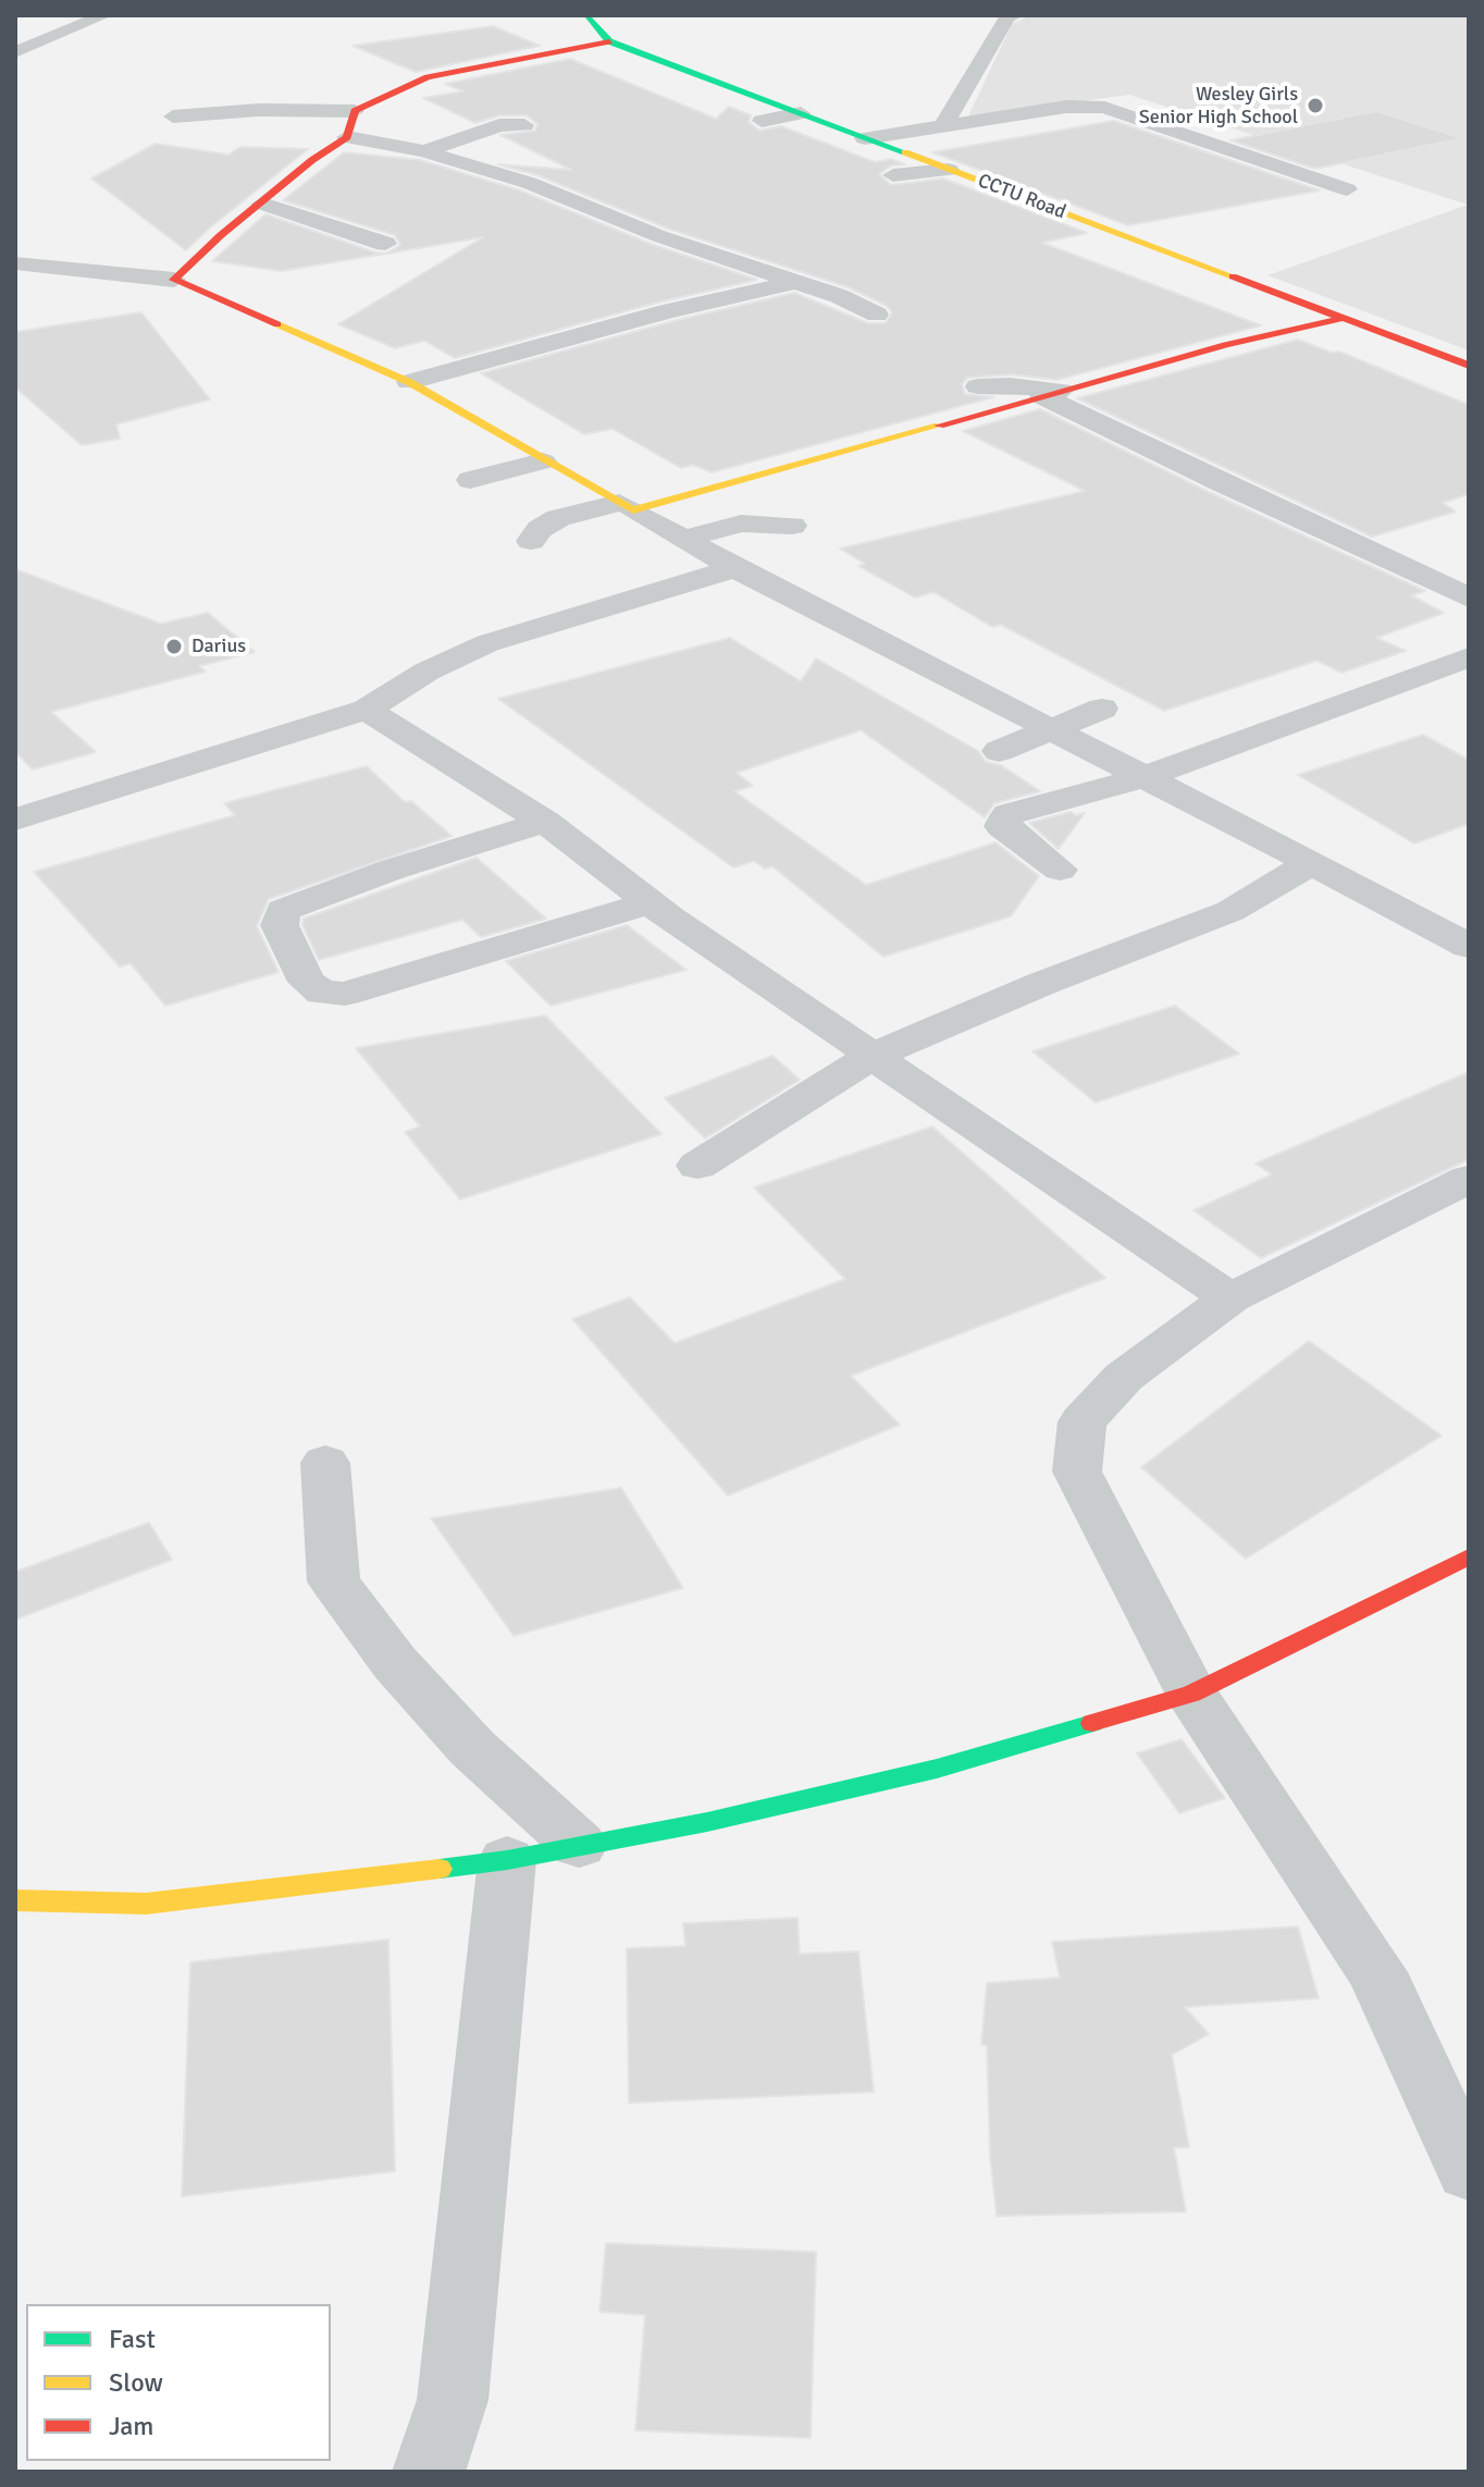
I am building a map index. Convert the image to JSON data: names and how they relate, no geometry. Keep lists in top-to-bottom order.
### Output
{
  "streets": {
    "street": ["CCTU Road"]
  },
  "places": ["Wesley Girls Senior High School", "Darius"],
  "legend": ["Fast", "Slow", "Jam"]
}
